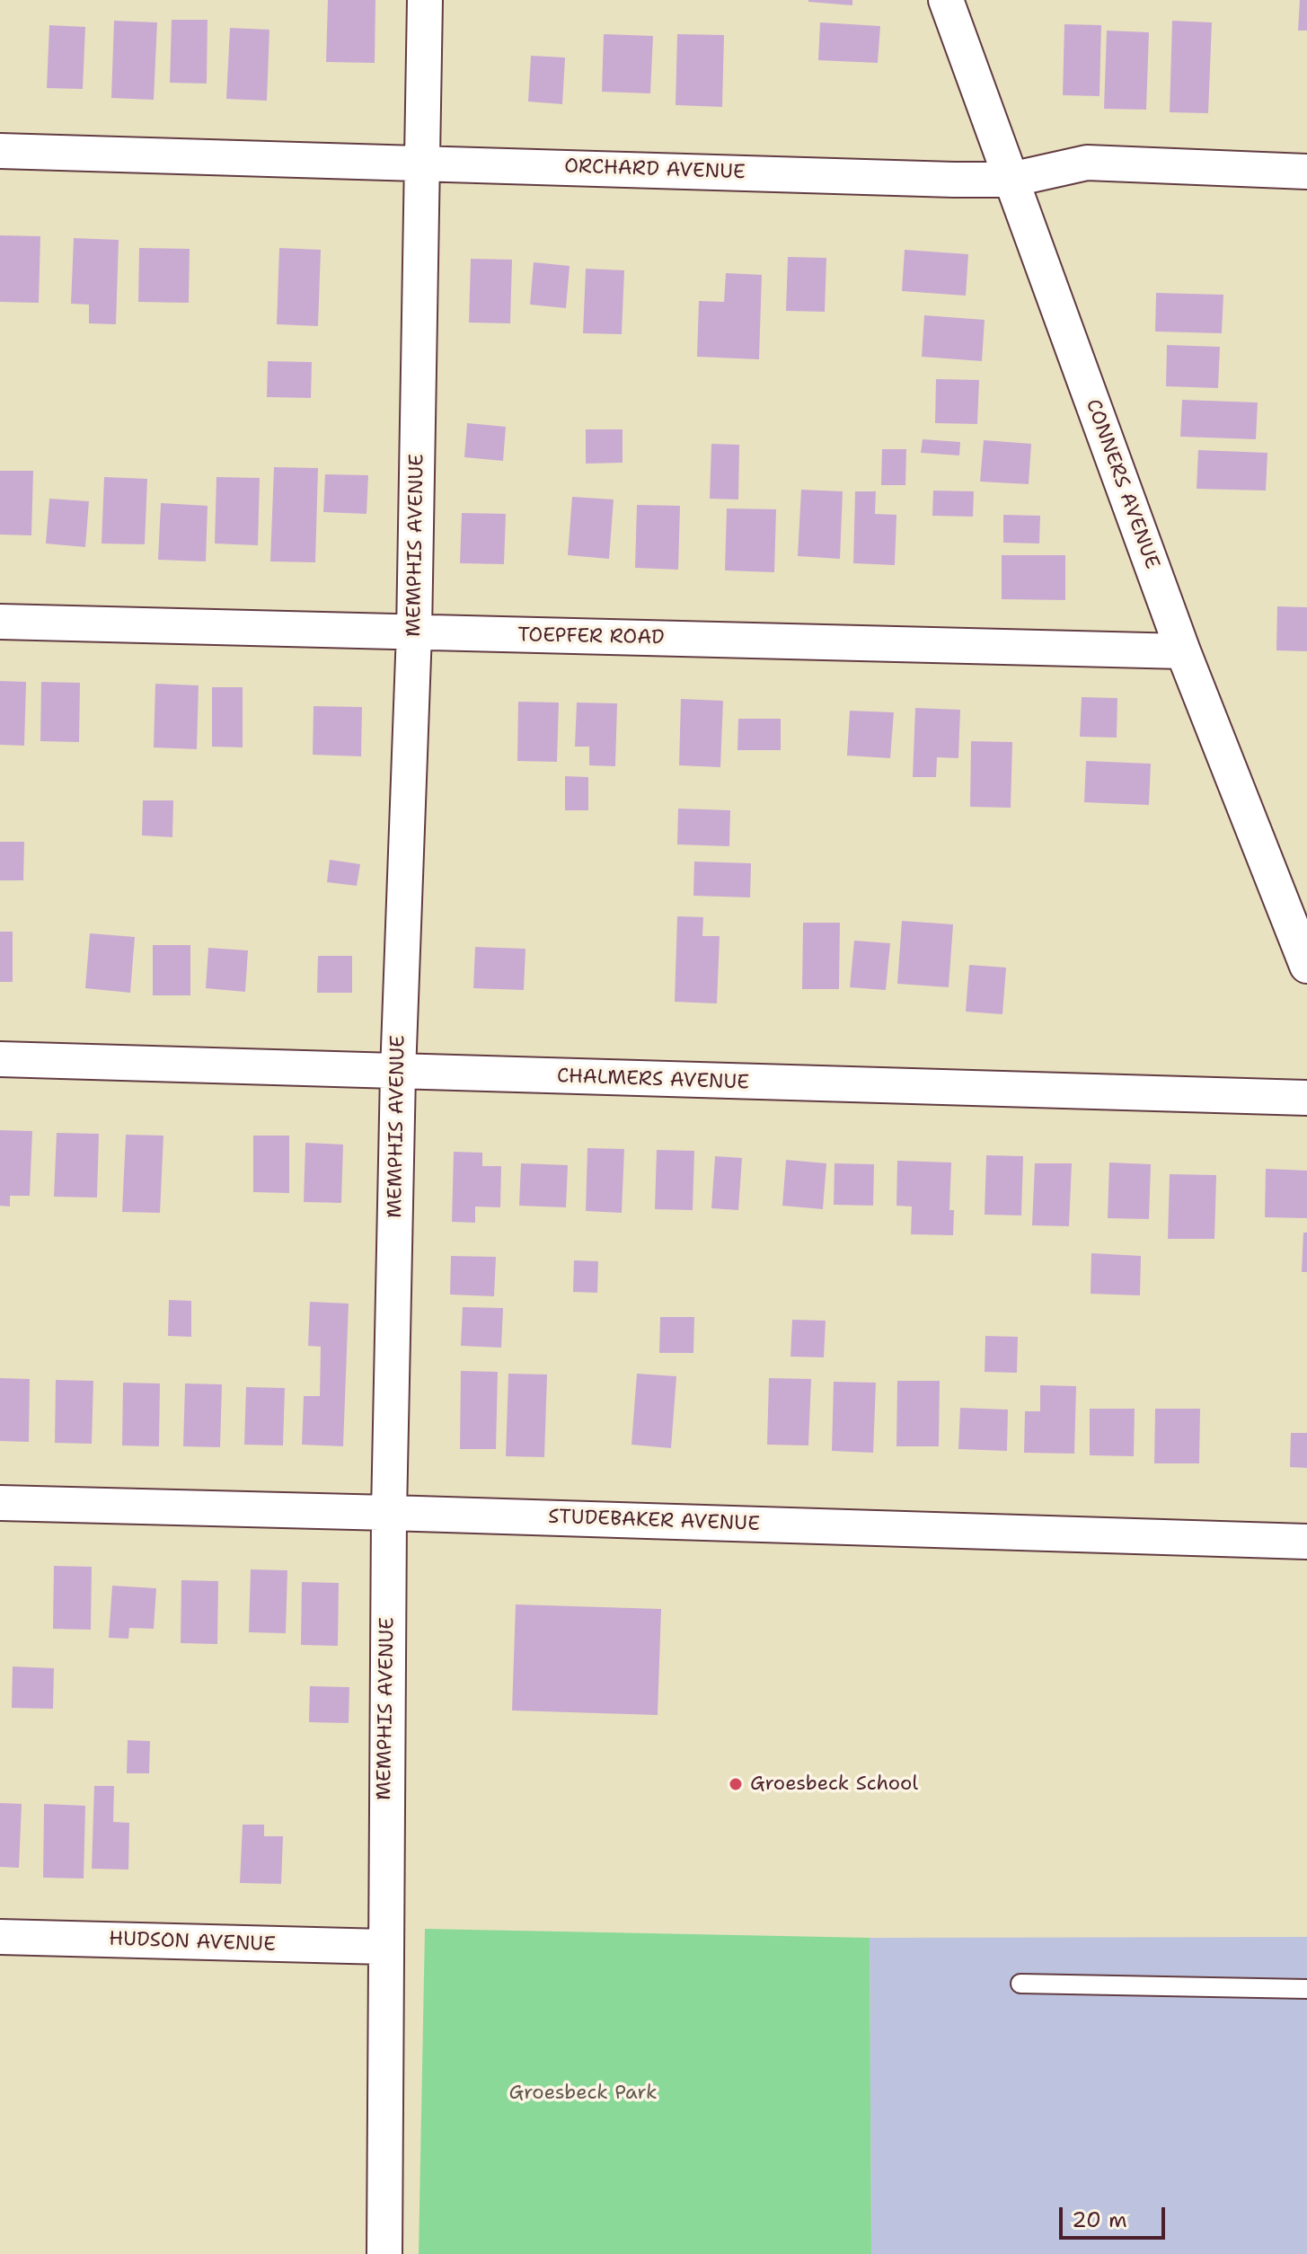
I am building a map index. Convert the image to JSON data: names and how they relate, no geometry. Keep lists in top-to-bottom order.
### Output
{
  "streets": {
    "street": [
      "ORCHARD AVENUE",
      "CONNERS AVENUE",
      "MEMPHIS AVENUE",
      "TOEPFER ROAD",
      "CHALMERS AVENUE",
      "STUDEBAKER AVENUE",
      "HUDSON AVENUE"
    ]
  },
  "crossings": [
    ["ORCHARD AVENUE", "CONNERS AVENUE"],
    ["ORCHARD AVENUE", "MEMPHIS AVENUE"],
    ["CONNERS AVENUE", "TOEPFER ROAD"],
    ["MEMPHIS AVENUE", "TOEPFER ROAD"],
    ["MEMPHIS AVENUE", "CHALMERS AVENUE"],
    ["MEMPHIS AVENUE", "STUDEBAKER AVENUE"],
    ["MEMPHIS AVENUE", "HUDSON AVENUE"]
  ],
  "parks": ["Groesbeck Park"],
  "places": ["Groesbeck School"],
  "scale_bar": "20 m"
}
